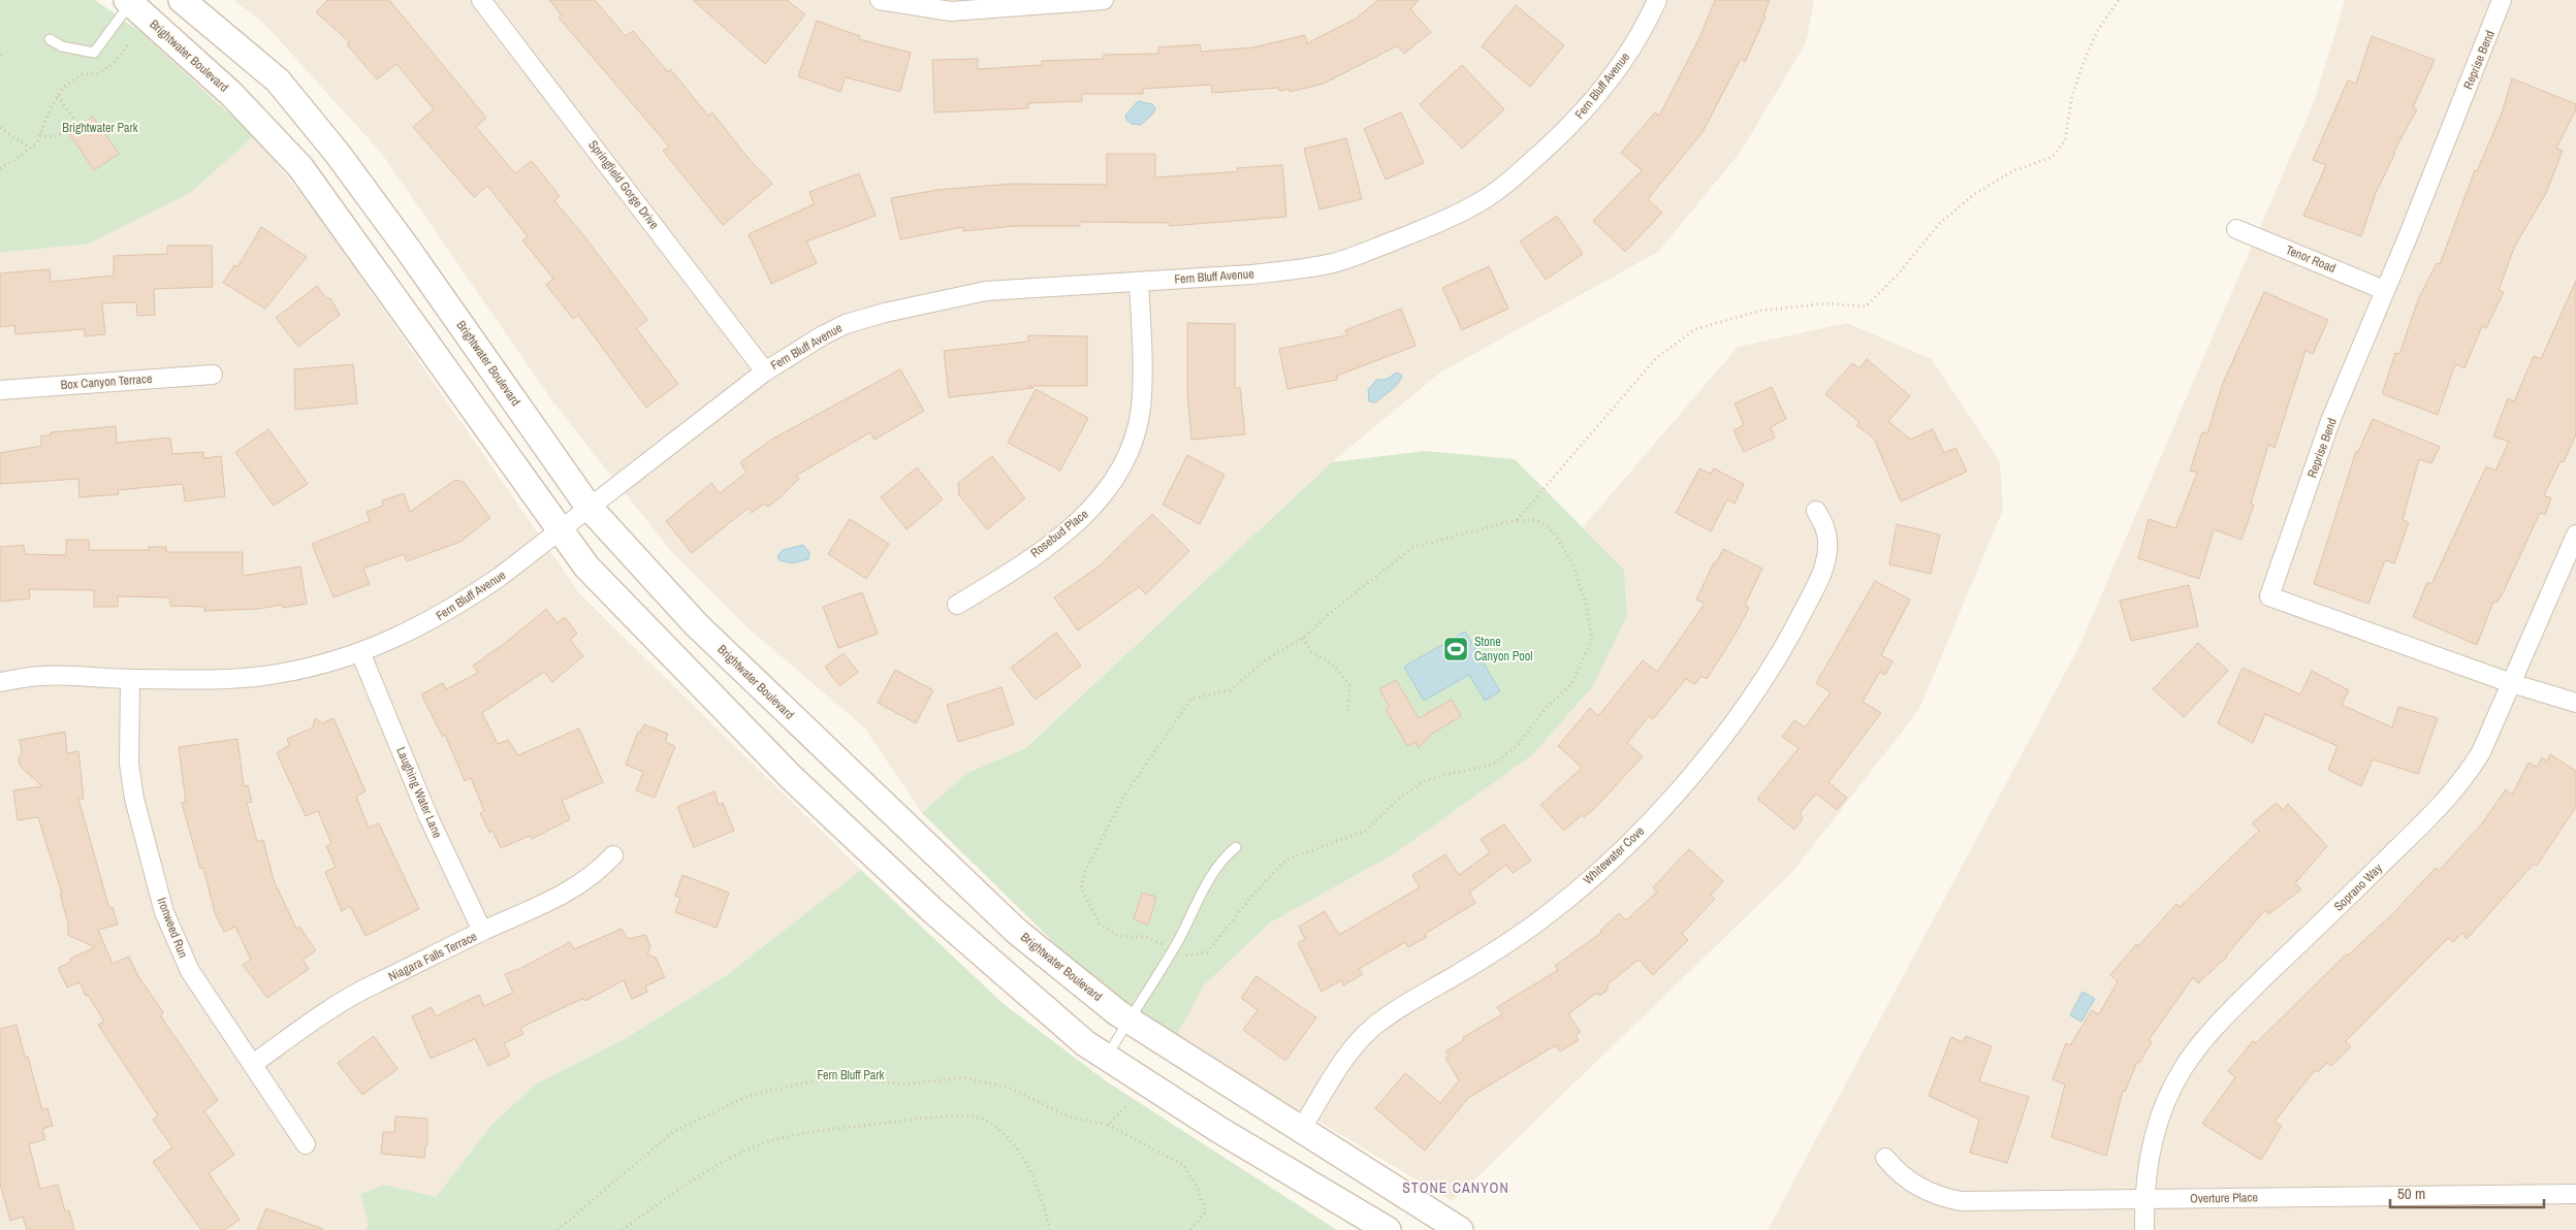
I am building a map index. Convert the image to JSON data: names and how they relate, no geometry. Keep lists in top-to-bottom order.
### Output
{
  "streets": {
    "street": [
      "Brightwater Boulevard",
      "Reprise Bend",
      "Fern Bluff Avenue",
      "Springfield Gorge Drive",
      "Tenor Road",
      "Box Canyon Terrace",
      "Rosebud Place",
      "Laughing Water Lane",
      "Whitewater Cove",
      "Soprano Way",
      "Ironweed Run",
      "Niagara Falls Terrace",
      "Overture Place"
    ]
  },
  "crossings": [
    ["Brightwater Boulevard", "Fern Bluff Avenue"],
    ["Brightwater Boulevard", "Whitewater Cove"],
    ["Reprise Bend", "Tenor Road"],
    ["Reprise Bend", "Soprano Way"],
    ["Fern Bluff Avenue", "Springfield Gorge Drive"],
    ["Fern Bluff Avenue", "Rosebud Place"],
    ["Fern Bluff Avenue", "Laughing Water Lane"],
    ["Fern Bluff Avenue", "Ironweed Run"],
    ["Laughing Water Lane", "Niagara Falls Terrace"],
    ["Soprano Way", "Overture Place"],
    ["Ironweed Run", "Niagara Falls Terrace"]
  ],
  "districts": ["STONE CANYON"],
  "parks": ["Brightwater Park", "Fern Bluff Park"],
  "places": {
    "sports": ["Stone Canyon Pool"]
  },
  "scale_bar": "50 m"
}
